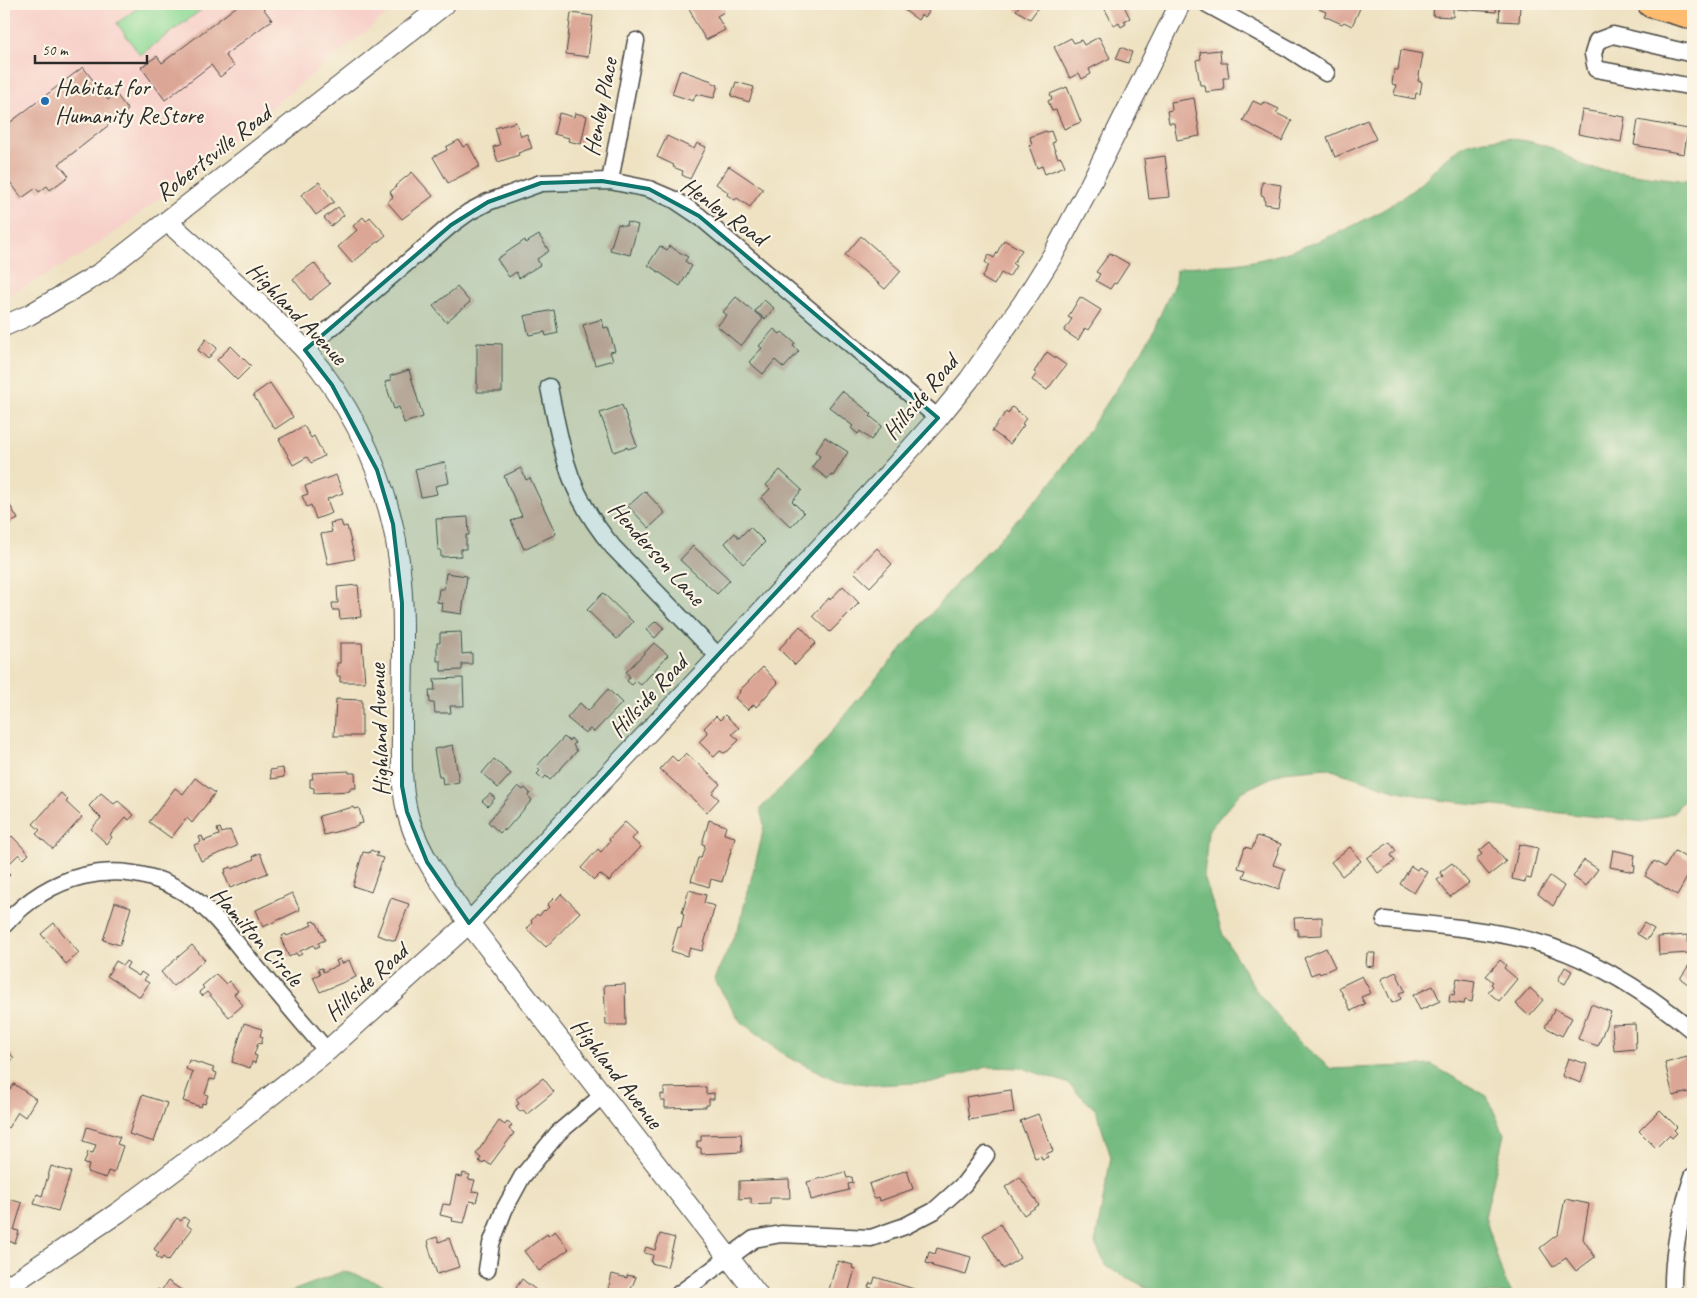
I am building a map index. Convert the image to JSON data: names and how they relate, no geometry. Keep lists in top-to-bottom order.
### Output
{
  "streets": {
    "street": [
      "Henley Place",
      "Robertsville Road",
      "Henley Road",
      "Highland Avenue",
      "Hillside Road",
      "Henderson Lane",
      "Hamilton Circle"
    ]
  },
  "crossings": [
    ["Henley Place", "Henley Road"],
    ["Robertsville Road", "Highland Avenue"],
    ["Henley Road", "Highland Avenue"],
    ["Henley Road", "Hillside Road"],
    ["Highland Avenue", "Hillside Road"],
    ["Hillside Road", "Henderson Lane"],
    ["Hillside Road", "Hamilton Circle"]
  ],
  "places": ["Habitat for Humanity ReStore"],
  "scale_bar": "50 m"
}
